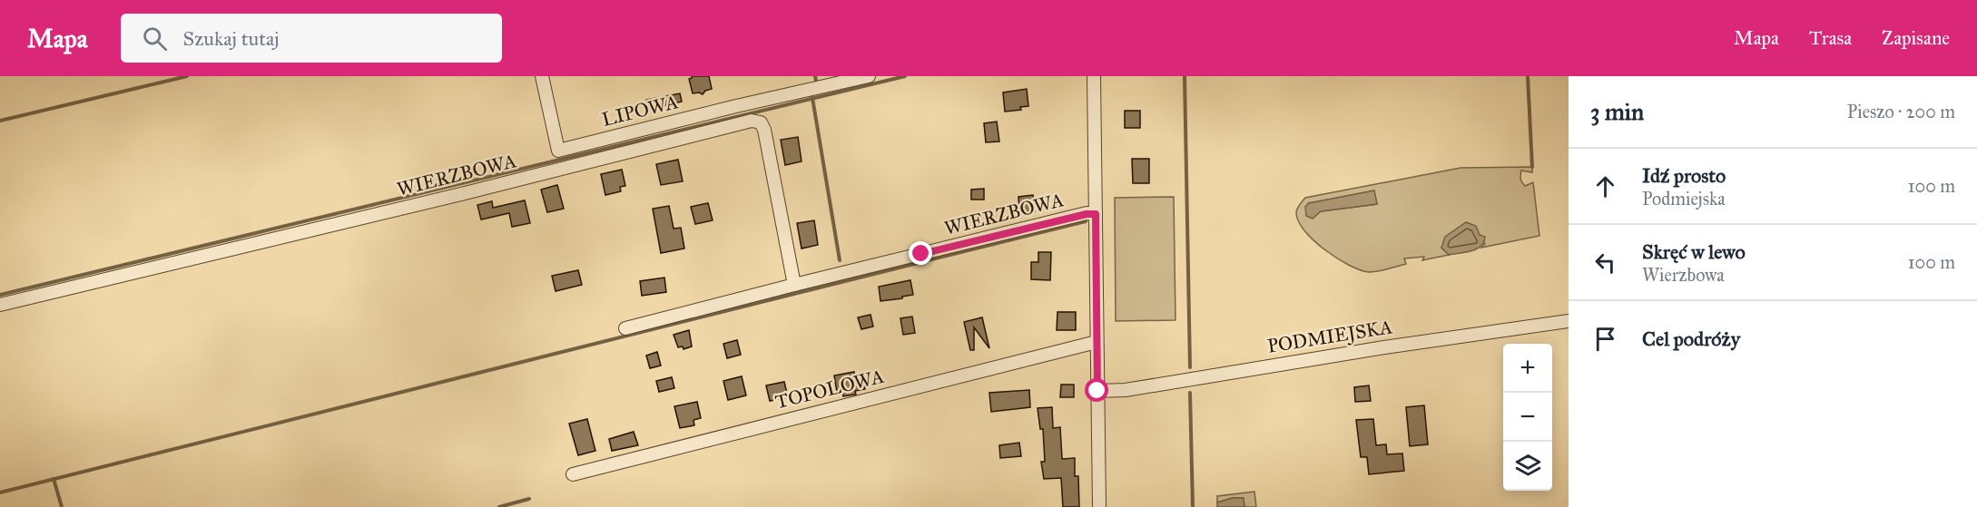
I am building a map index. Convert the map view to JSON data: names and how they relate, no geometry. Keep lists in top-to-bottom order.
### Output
{
  "streets": {
    "street": [
      "LIPOWA",
      "WIERZBOWA",
      "PODMIEJSKA",
      "TOPOLOWA"
    ]
  },
  "page": {
    "header": "Mapa",
    "search": "Szukaj tutaj",
    "nav": ["Mapa", "Trasa", "Zapisane"],
    "heading": ["3 min", "Pieszo · 200 m"],
    "list": [
      ["Idź prosto", "Podmiejska", "100 m"],
      ["Skręć w lewo", "Wierzbowa", "100 m"],
      "Cel podróży"
    ],
    "map_buttons": ["+", "−"]
  }
}
